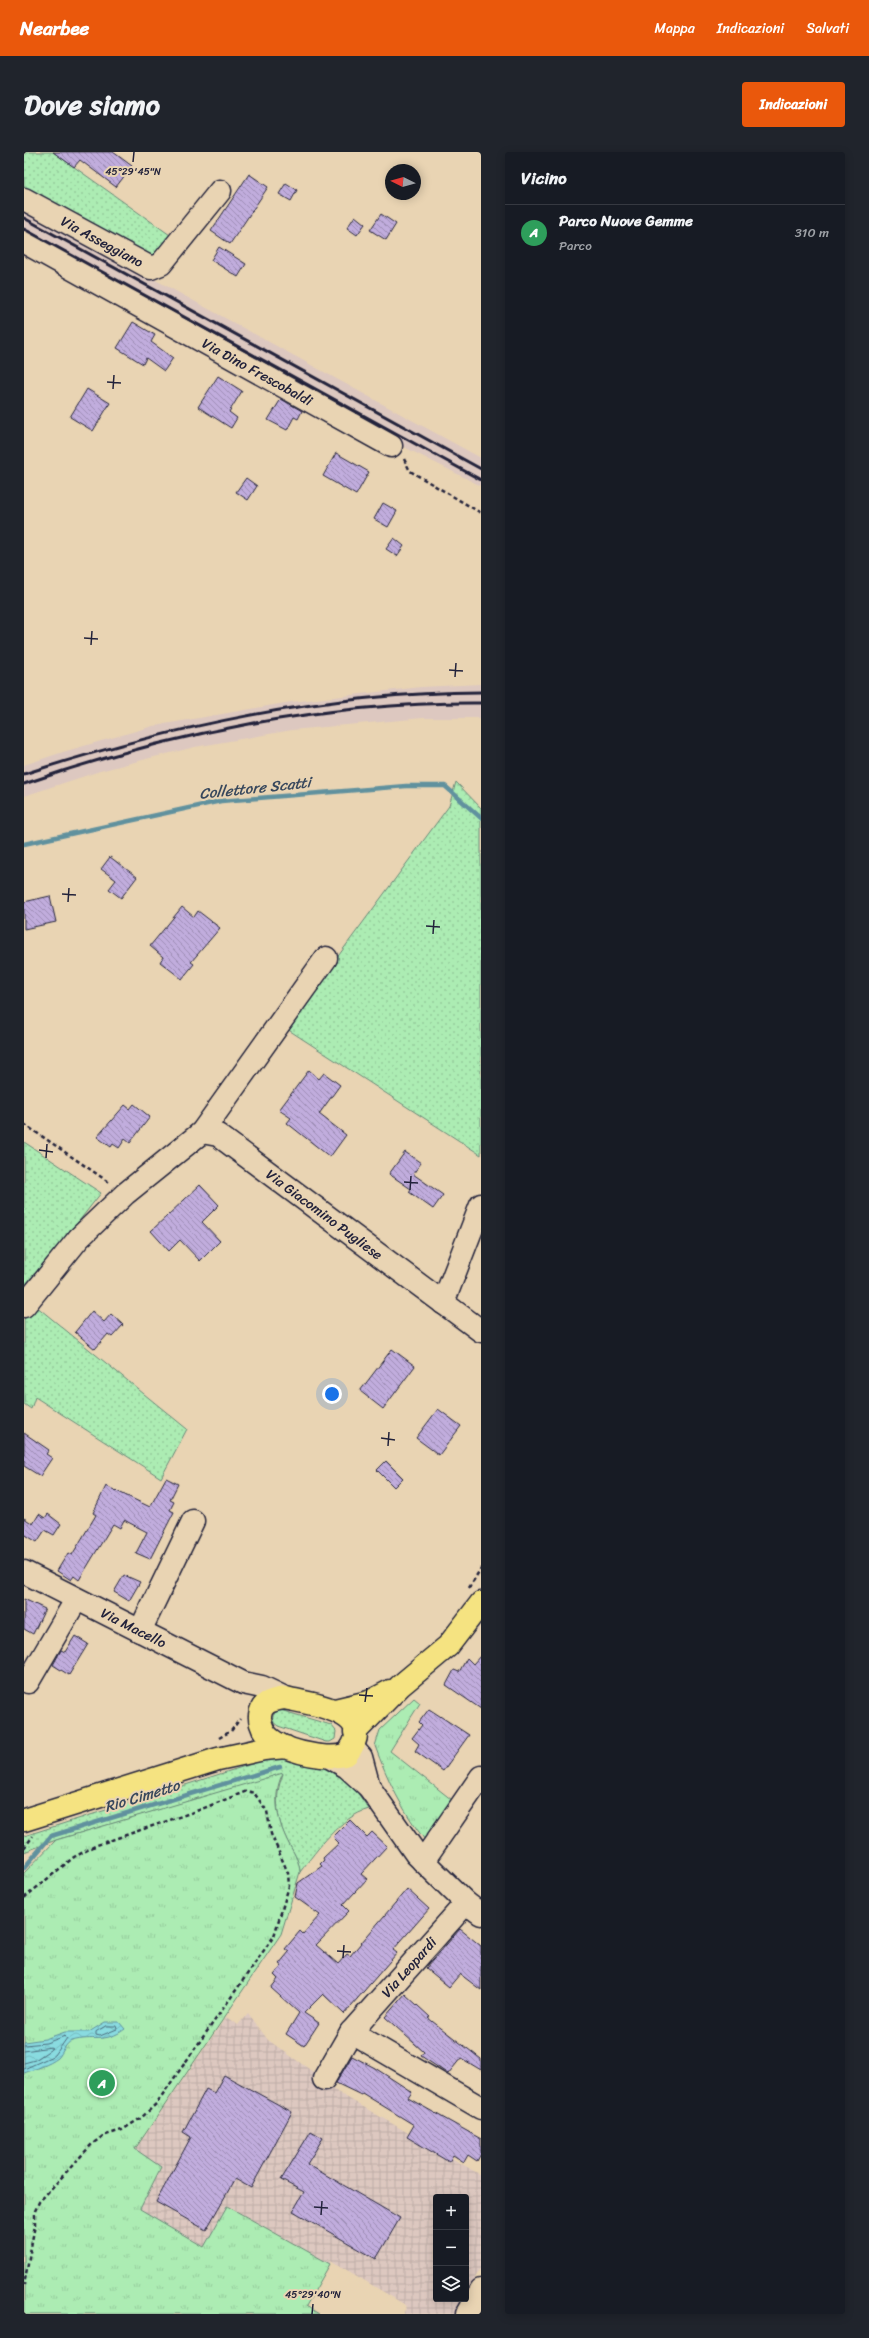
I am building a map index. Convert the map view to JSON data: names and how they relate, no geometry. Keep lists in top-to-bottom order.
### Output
{
  "streets": {
    "street": [
      "Via Asseggiano",
      "Via Dino Frescobaldi",
      "Via Giacomino Pugliese",
      "Via Macello",
      "Via Leopardi"
    ]
  },
  "water": ["Collettore Scatti", "Rio Cimetto"],
  "north": "left",
  "page": {
    "header": "Nearbee",
    "nav": ["Mappa", "Indicazioni", "Salvati"],
    "title": "Dove siamo",
    "buttons": "Indicazioni",
    "heading": "Vicino",
    "list": [
      {
        "mark": "A",
        "name": "Parco Nuove Gemme",
        "note": "Parco",
        "value": "310 m"
      }
    ],
    "pins": "A",
    "map_buttons": ["+", "−"]
  },
  "coordinates": ["45°29'45\"N", "45°29'40\"N"]
}
